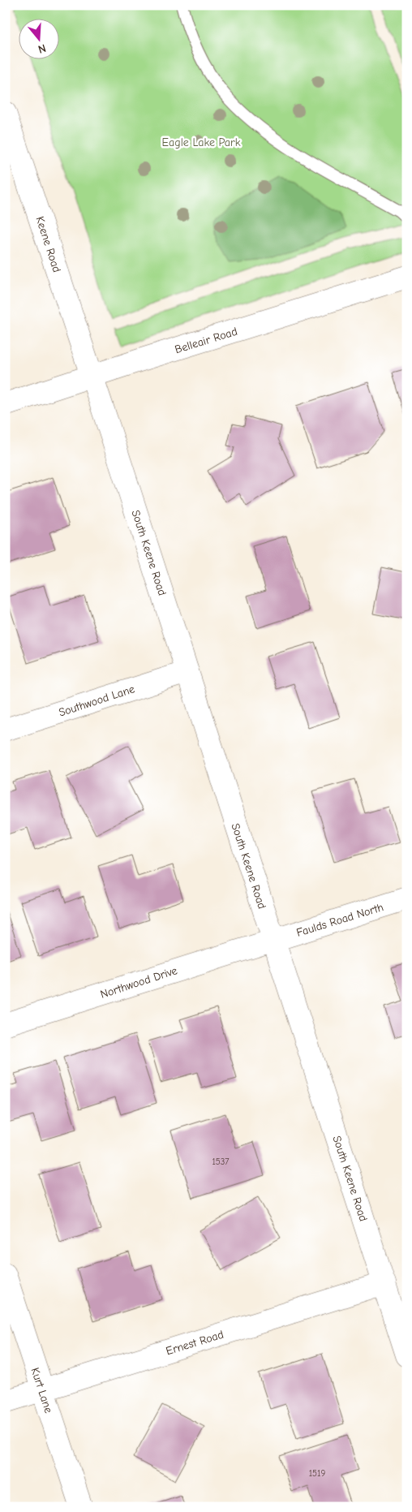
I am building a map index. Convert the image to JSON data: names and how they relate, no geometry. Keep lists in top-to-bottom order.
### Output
{
  "streets": {
    "main road": [
      "Keene Road",
      "Belleair Road",
      "South Keene Road",
      "Southwood Lane",
      "Faulds Road North",
      "Northwood Drive",
      "Ernest Road",
      "Kurt Lane"
    ]
  },
  "crossings": [
    ["Keene Road", "Belleair Road"],
    ["Keene Road", "South Keene Road"],
    ["Belleair Road", "South Keene Road"],
    ["South Keene Road", "Southwood Lane"],
    ["South Keene Road", "Faulds Road North"],
    ["South Keene Road", "Northwood Drive"],
    ["South Keene Road", "Ernest Road"],
    ["Faulds Road North", "Northwood Drive"],
    ["Ernest Road", "Kurt Lane"]
  ],
  "parks": ["Eagle Lake Park"],
  "house_numbers": ["1537", "1519"],
  "north": "bottom"
}
